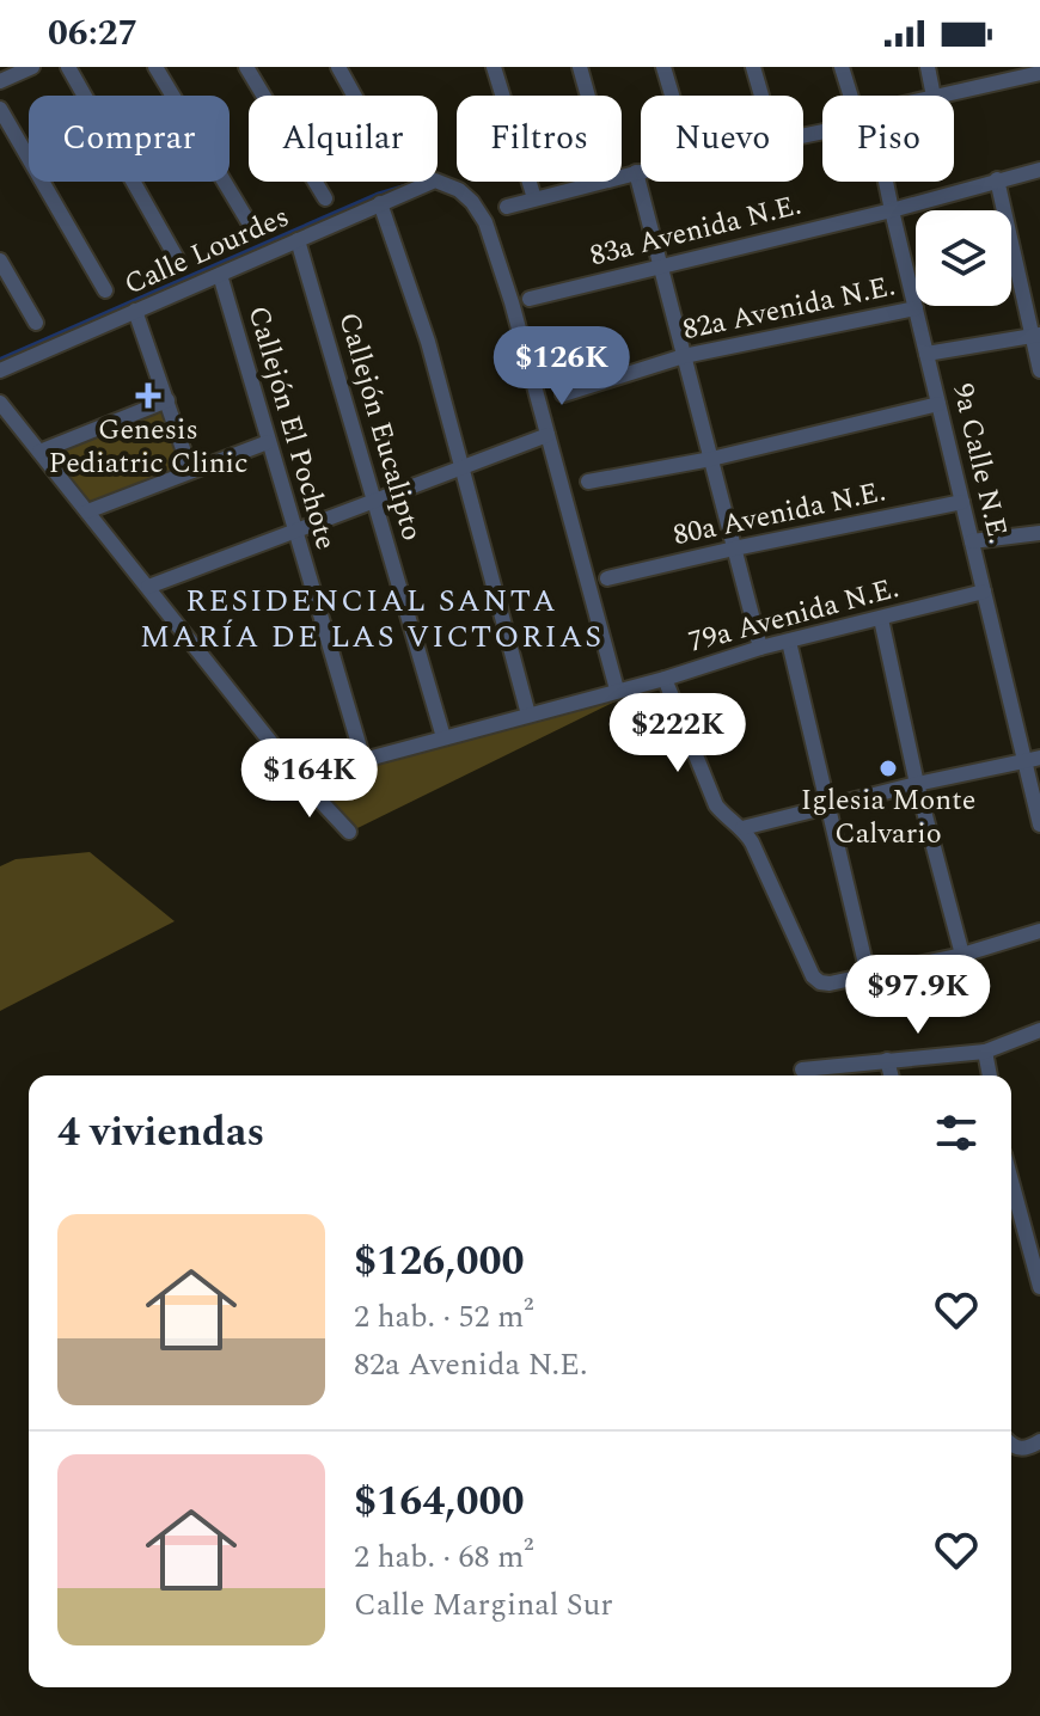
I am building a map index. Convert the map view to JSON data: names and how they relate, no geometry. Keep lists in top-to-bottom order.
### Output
{
  "streets": {
    "street": [
      "83a Avenida N.E.",
      "Calle Lourdes",
      "82a Avenida N.E.",
      "Callejón Eucalipto",
      "Callejón El Pochote",
      "9a Calle N.E.",
      "80a Avenida N.E.",
      "79a Avenida N.E."
    ]
  },
  "crossings": [
    ["83a Avenida N.E.", "9a Calle N.E."],
    ["Calle Lourdes", "Callejón Eucalipto"],
    ["Calle Lourdes", "Callejón El Pochote"],
    ["82a Avenida N.E.", "9a Calle N.E."],
    ["Callejón Eucalipto", "79a Avenida N.E."],
    ["Callejón El Pochote", "79a Avenida N.E."],
    ["9a Calle N.E.", "80a Avenida N.E."],
    ["9a Calle N.E.", "79a Avenida N.E."]
  ],
  "districts": ["RESIDENCIAL SANTA MARÍA DE LAS VICTORIAS"],
  "places": {
    "health": ["Genesis Pediatric Clinic"],
    "other": ["Iglesia Monte Calvario"]
  },
  "page": {
    "status": "06:27",
    "chip": [
      "Comprar",
      "Alquilar",
      "Filtros",
      "Nuevo",
      "Piso"
    ],
    "price": [
      "$126K",
      "$222K",
      "$164K",
      "$97.9K"
    ],
    "heading": "4 viviendas",
    "list": [
      {
        "name": "$126,000",
        "note": "2 hab. · 52 m² · 82a Avenida N.E."
      },
      {
        "name": "$164,000",
        "note": "2 hab. · 68 m² · Calle Marginal Sur"
      }
    ]
  }
}
